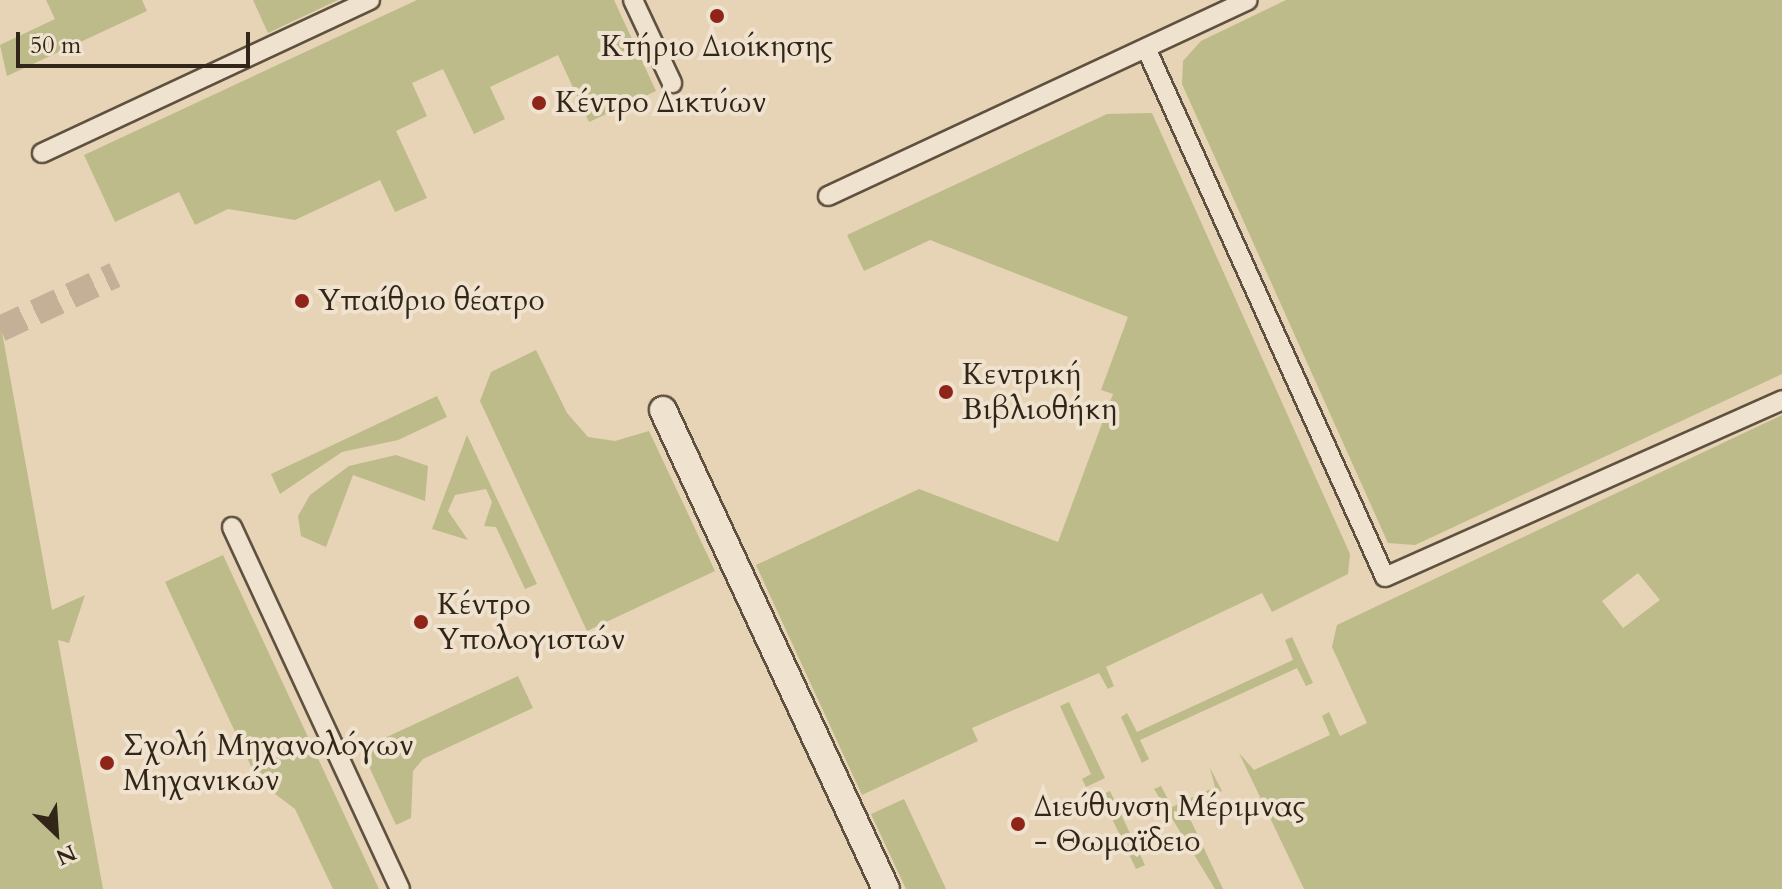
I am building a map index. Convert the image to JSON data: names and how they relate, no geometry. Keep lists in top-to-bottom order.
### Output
{
  "places": [
    "Κτήριο Διοίκησης",
    "Κέντρο Δικτύων",
    "Υπαίθριο θέατρο",
    "Κεντρική Βιβλιοθήκη",
    "Κέντρο Υπολογιστών",
    "Σχολή Μηχανολόγων Μηχανικών",
    "Διεύθυνση Μέριμνας - Θωμαϊδειο"
  ],
  "scale_bar": "50 m",
  "north": "bottom right"
}
